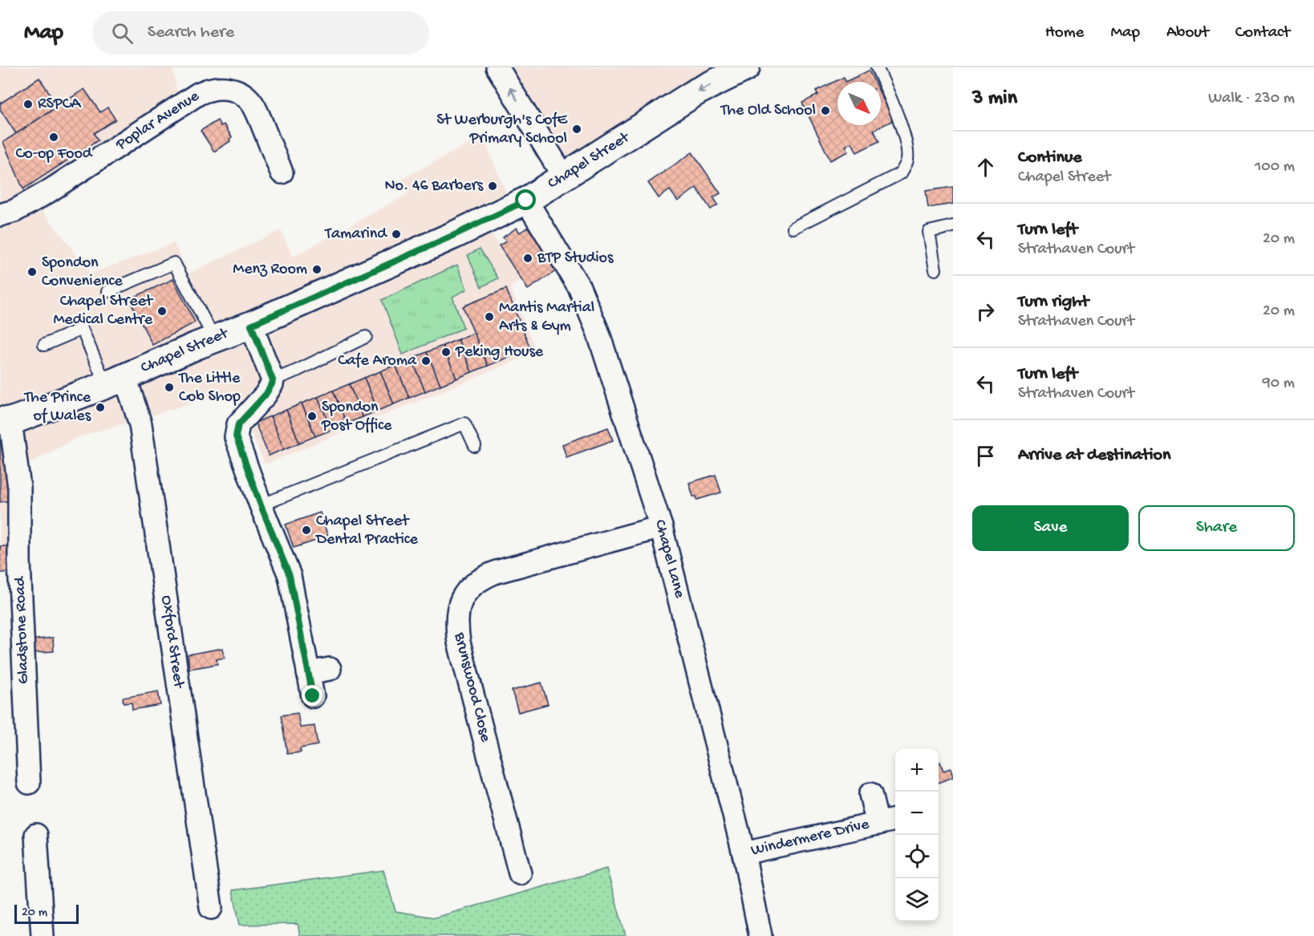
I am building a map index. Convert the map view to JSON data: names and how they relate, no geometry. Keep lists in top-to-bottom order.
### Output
{
  "streets": {
    "street": [
      "Poplar Avenue",
      "Chapel Street",
      "Chapel Lane",
      "Gladstone Road",
      "Oxford Street",
      "Brunswood Close",
      "Windermere Drive"
    ]
  },
  "crossings": [
    ["Chapel Street", "Chapel Lane"],
    ["Chapel Street", "Gladstone Road"],
    ["Chapel Street", "Oxford Street"],
    ["Chapel Lane", "Brunswood Close"],
    ["Chapel Lane", "Windermere Drive"]
  ],
  "places": [
    "RSPCA",
    "The Old School",
    "St Werburgh's CofE Primary School",
    "Co-op Food",
    "No. 46 Barbers",
    "Tamarind",
    "BTP Studios",
    "Menz Room",
    "Spondon Convenience",
    "Chapel Street Medical Centre",
    "Mantis Martial Arts & Gym",
    "Peking House",
    "Cafe Aroma",
    "The Little Cob Shop",
    "The Prince of Wales",
    "Spondon Post Office",
    "Chapel Street Dental Practice"
  ],
  "scale_bar": "20 m",
  "north": "bottom right",
  "page": {
    "header": "Map",
    "search": "Search here",
    "nav": [
      "Home",
      "Map",
      "About",
      "Contact"
    ],
    "heading": ["3 min", "Walk · 230 m"],
    "list": [
      ["Continue", "Chapel Street", "100 m"],
      ["Turn left", "Strathaven Court", "20 m"],
      ["Turn right", "Strathaven Court", "20 m"],
      ["Turn left", "Strathaven Court", "90 m"],
      "Arrive at destination"
    ],
    "buttons": ["Save", "Share"],
    "map_buttons": ["+", "−"],
    "scale": "20 m"
  }
}
